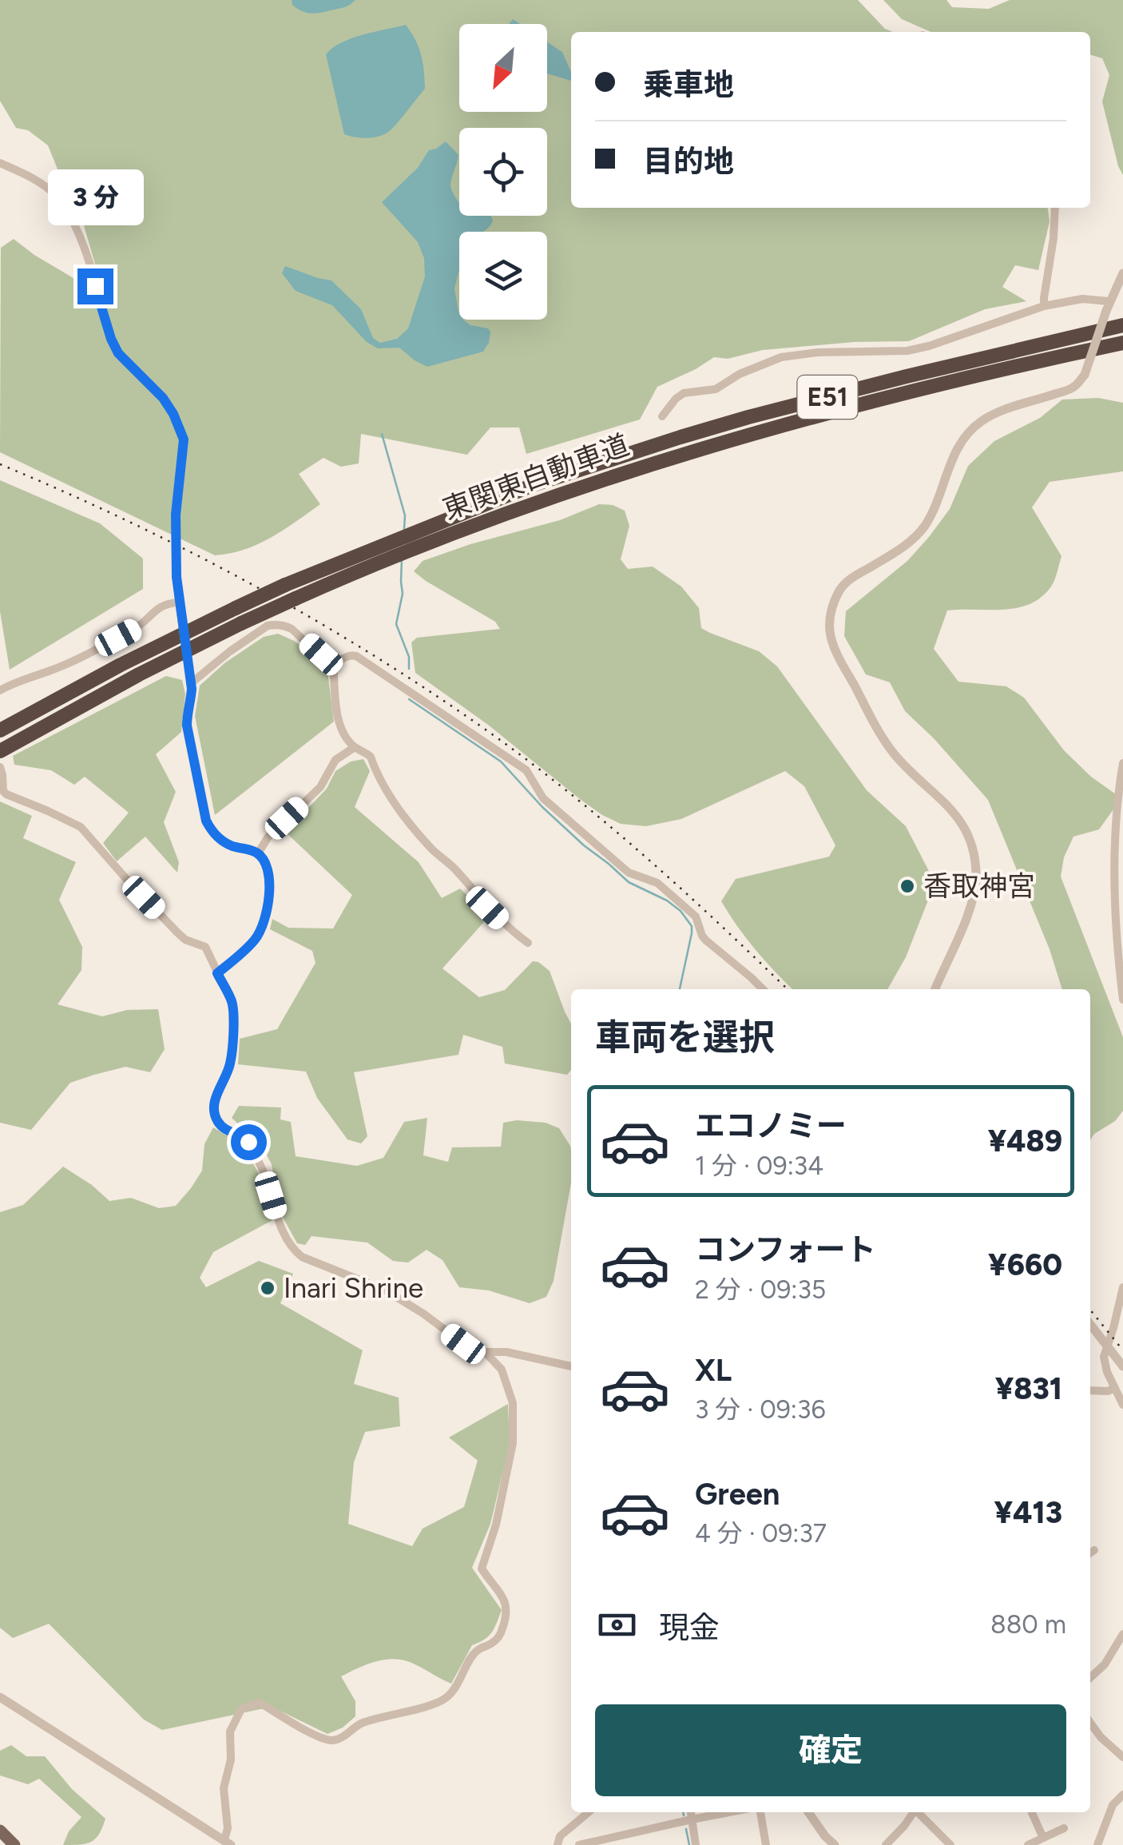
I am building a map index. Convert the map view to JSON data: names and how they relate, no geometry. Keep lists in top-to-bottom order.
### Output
{
  "streets": {
    "highway": ["E51", "東関東自動車道"]
  },
  "places": ["香取神宮", "Inari Shrine"],
  "north": "bottom left",
  "page": {
    "banner": ["乗車地", "目的地"],
    "bubble": "3 分",
    "heading": "車両を選択",
    "list": [
      {
        "name": "エコノミー",
        "note": "1 分 · 09:34",
        "value": "¥489"
      },
      {
        "name": "コンフォート",
        "note": "2 分 · 09:35",
        "value": "¥660"
      },
      {
        "name": "XL",
        "note": "3 分 · 09:36",
        "value": "¥831"
      },
      {
        "name": "Green",
        "note": "4 分 · 09:37",
        "value": "¥413"
      }
    ],
    "pay": ["現金", "880 m"],
    "buttons": "確定"
  }
}
